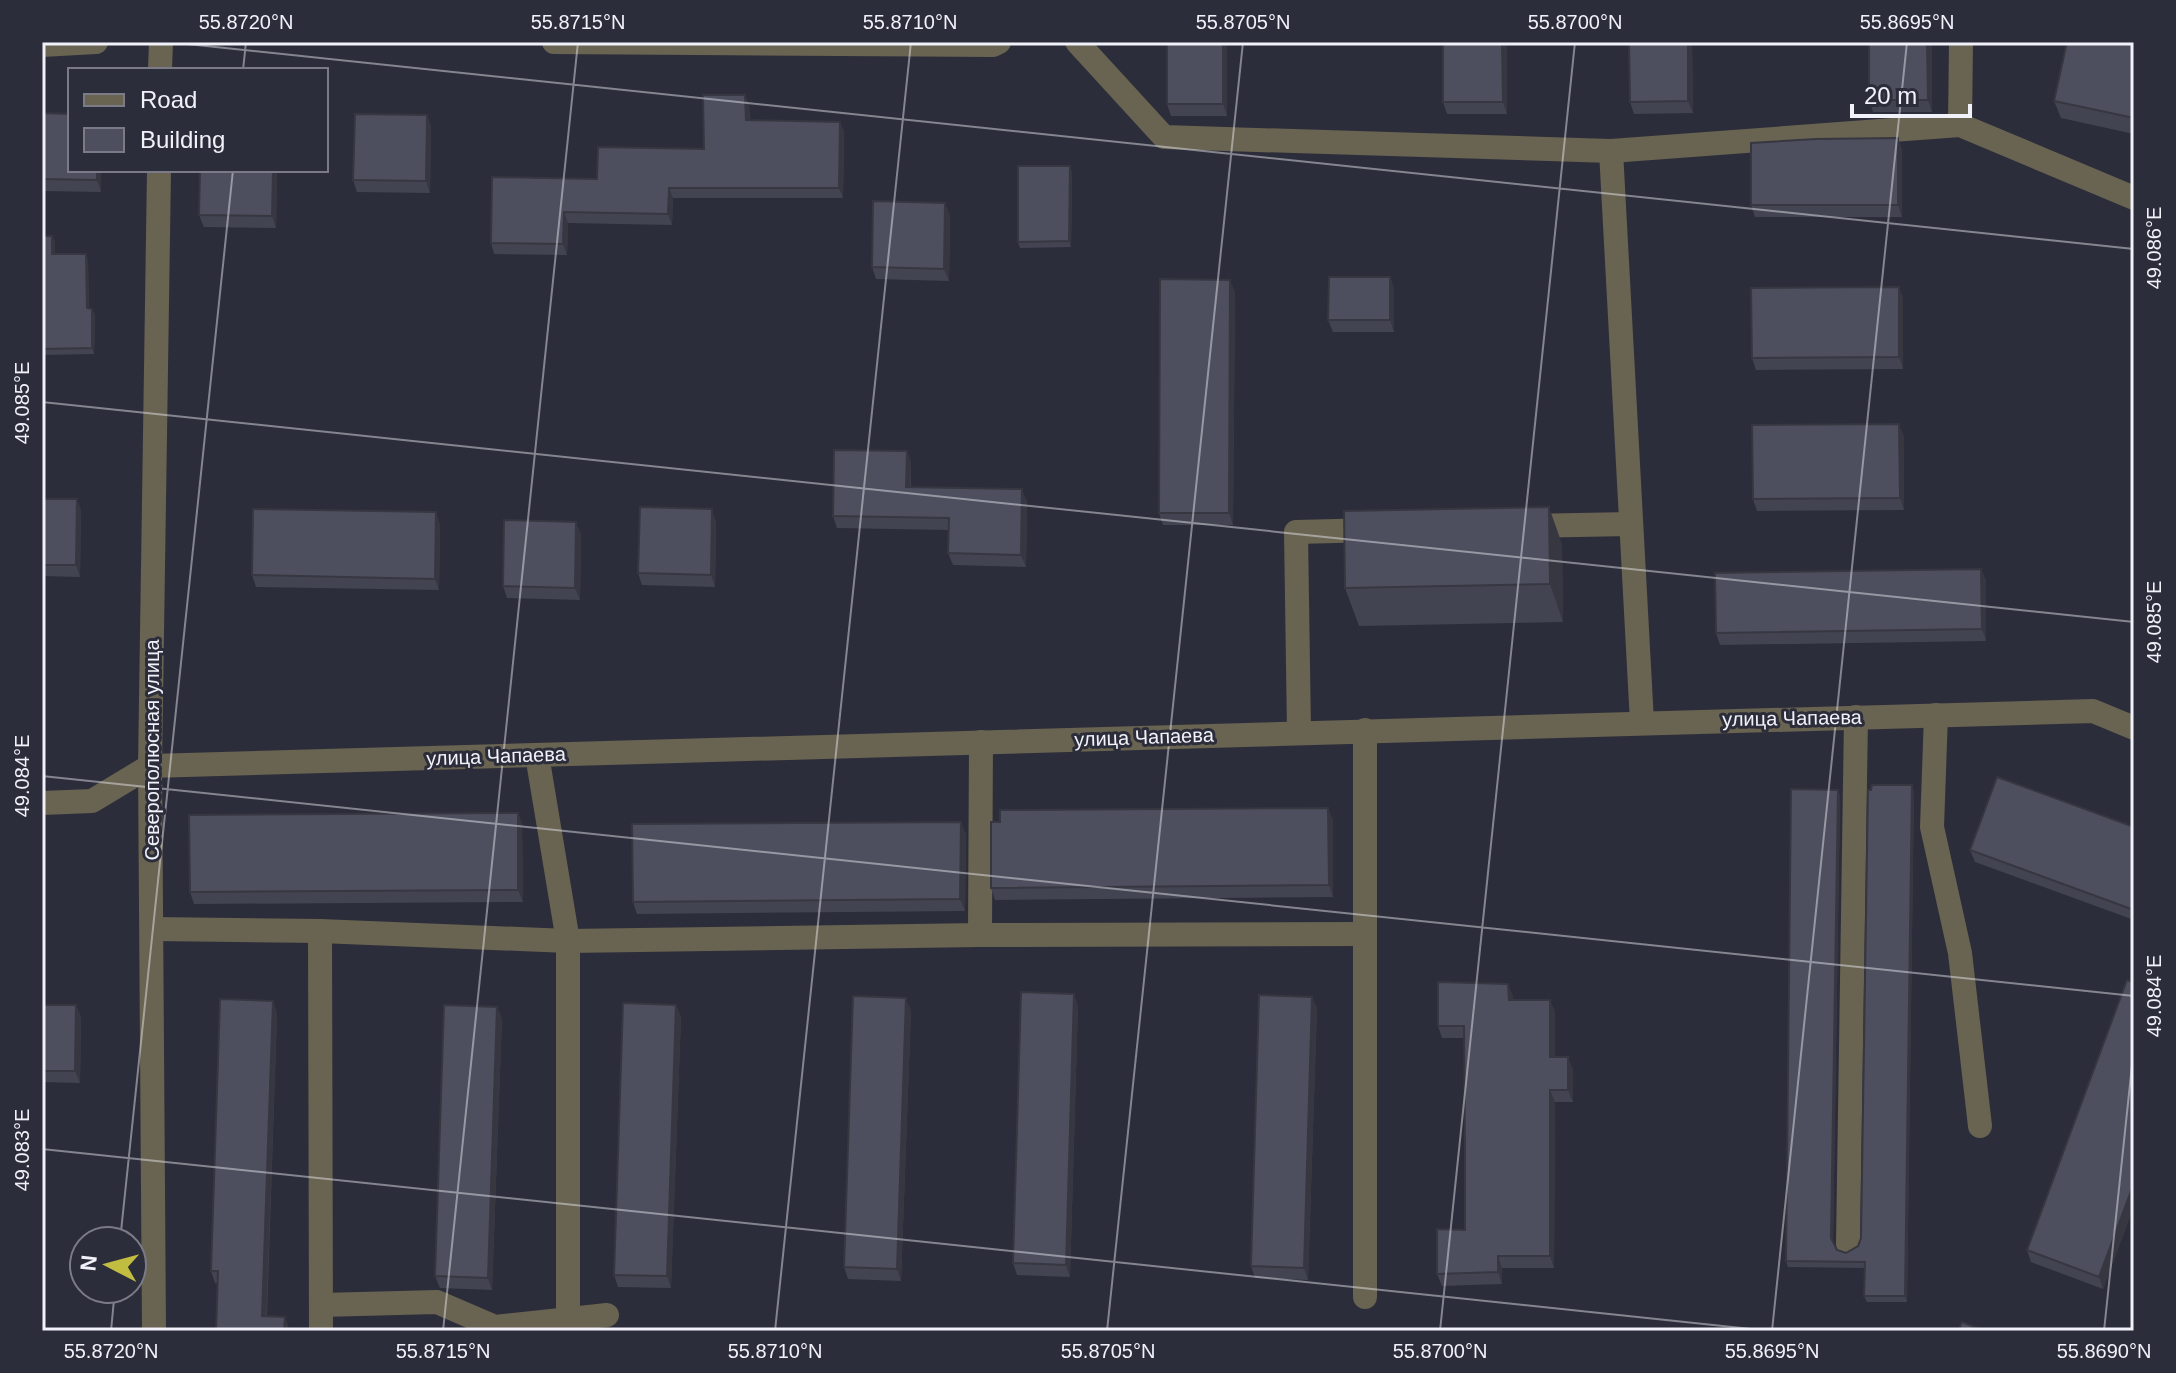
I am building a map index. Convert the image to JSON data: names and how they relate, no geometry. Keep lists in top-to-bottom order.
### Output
{
  "streets": {
    "street": ["улица Чапаева", "Северополюсная улица"]
  },
  "crossings": [
    ["улица Чапаева", "Северополюсная улица"]
  ],
  "legend": ["Road", "Building"],
  "scale_bar": "20 m",
  "north": "left",
  "coordinates": [
    "55.8720°N",
    "55.8715°N",
    "55.8710°N",
    "55.8705°N",
    "55.8700°N",
    "55.8695°N",
    "49.086°E",
    "49.085°E",
    "49.084°E",
    "49.083°E",
    "55.8690°N"
  ]
}
